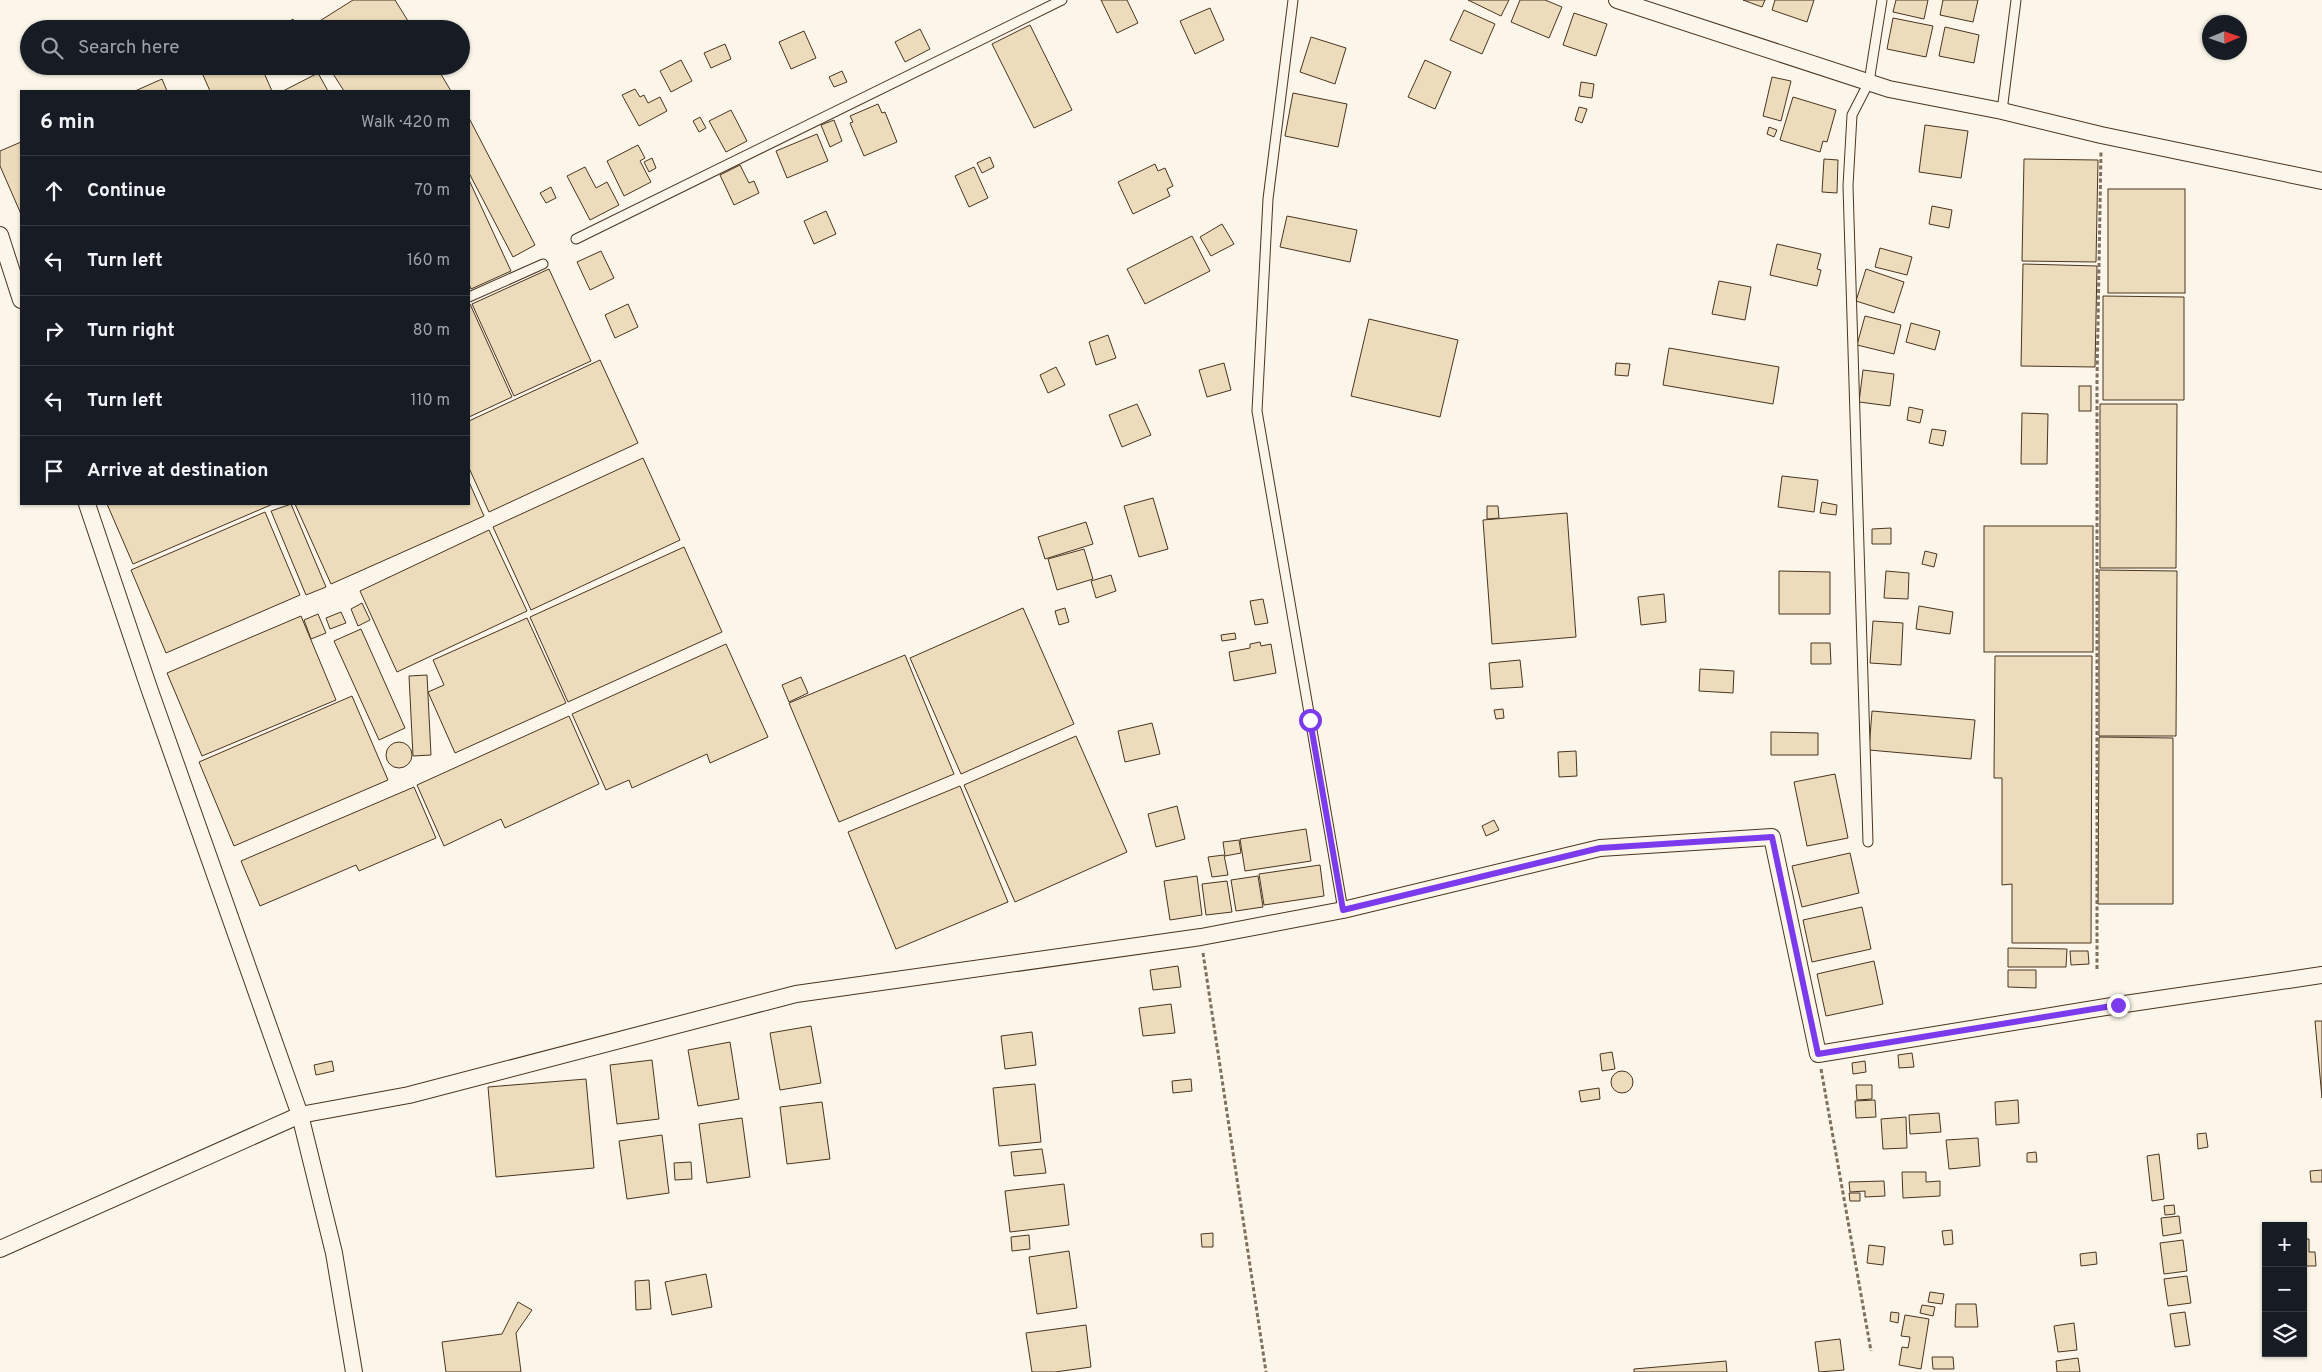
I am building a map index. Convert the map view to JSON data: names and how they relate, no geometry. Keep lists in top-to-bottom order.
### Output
{
  "north": "right",
  "page": {
    "search": "Search here",
    "heading": ["6 min", "Walk · 420 m"],
    "list": [
      ["Continue", "70 m"],
      ["Turn left", "160 m"],
      ["Turn right", "80 m"],
      ["Turn left", "110 m"],
      "Arrive at destination"
    ],
    "map_buttons": ["+", "−"]
  }
}
